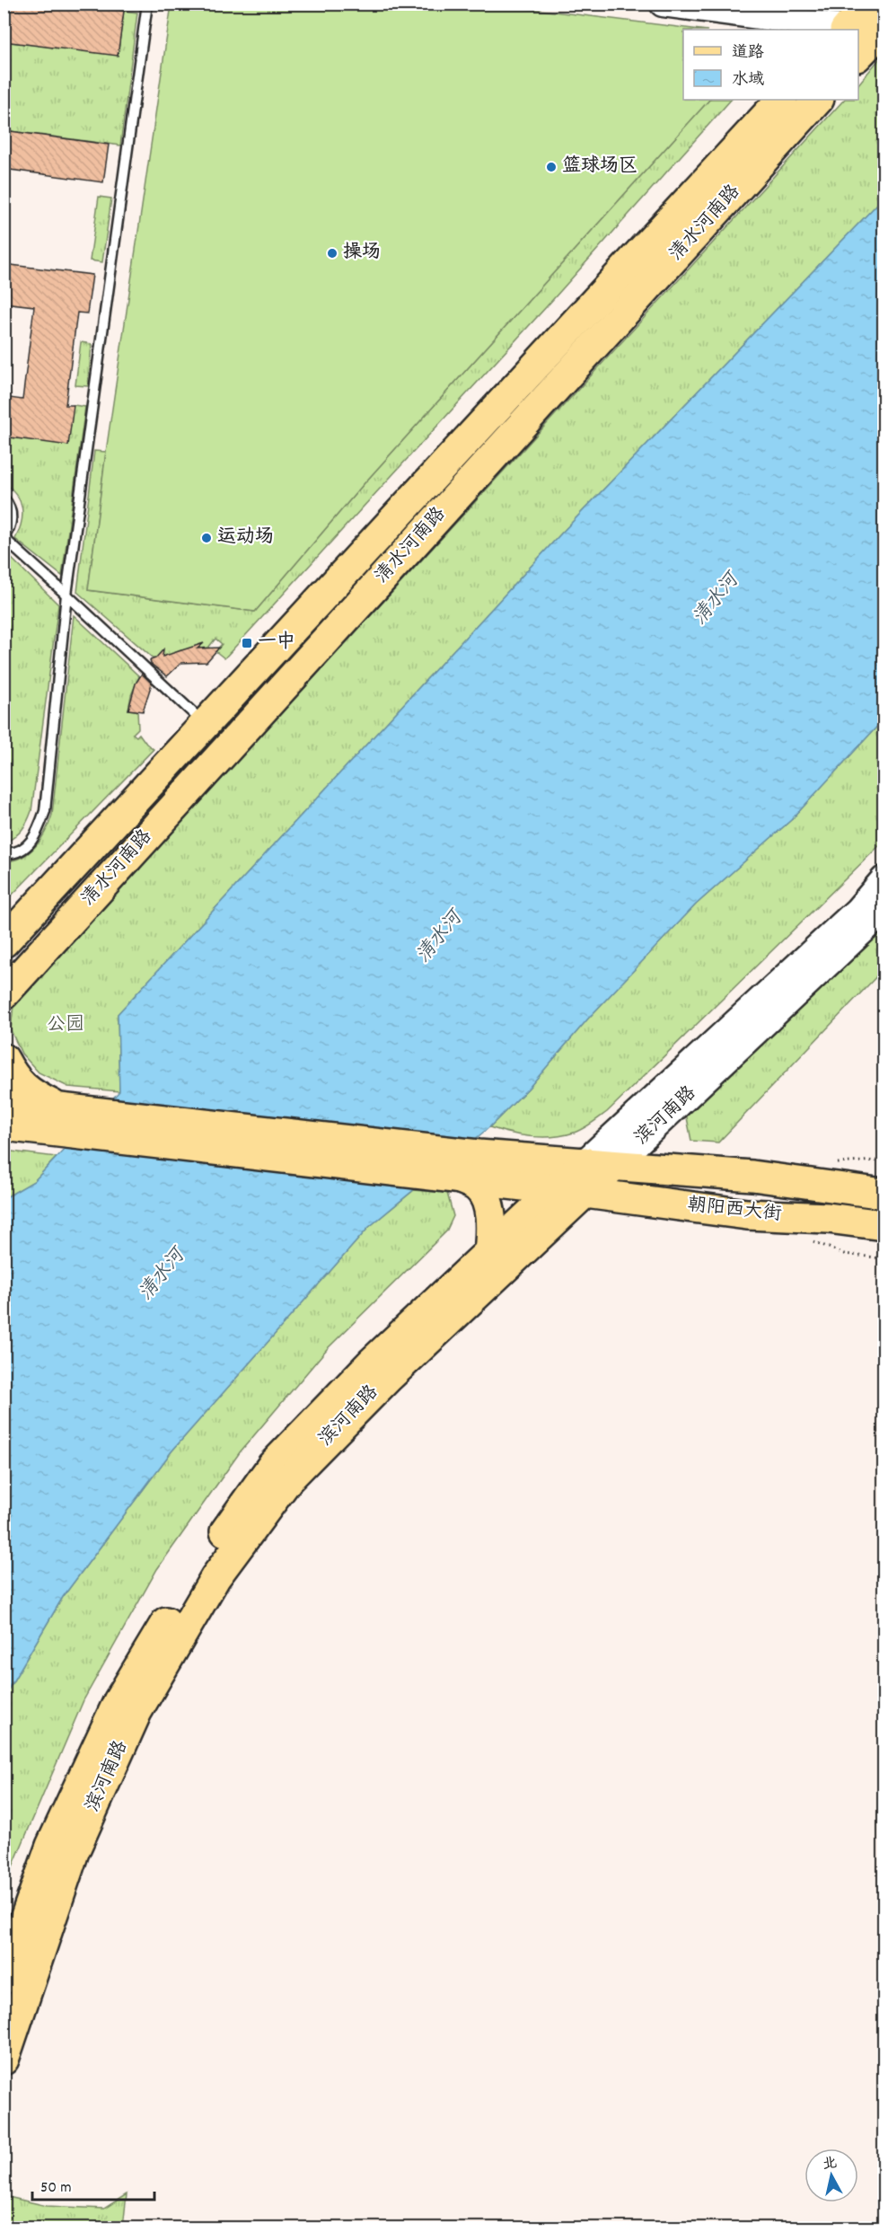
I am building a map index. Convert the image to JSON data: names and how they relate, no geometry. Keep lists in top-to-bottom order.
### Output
{
  "streets": {
    "main road": ["清水河南路", "滨河南路", "朝阳西大街"]
  },
  "crossings": [
    ["滨河南路", "朝阳西大街"]
  ],
  "water": ["清水河"],
  "parks": ["公园"],
  "places": {
    "other": ["篮球场区", "操场", "运动场"],
    "transit": ["一中"]
  },
  "legend": ["道路", "水域"],
  "scale_bar": "50 m",
  "north": "top"
}
